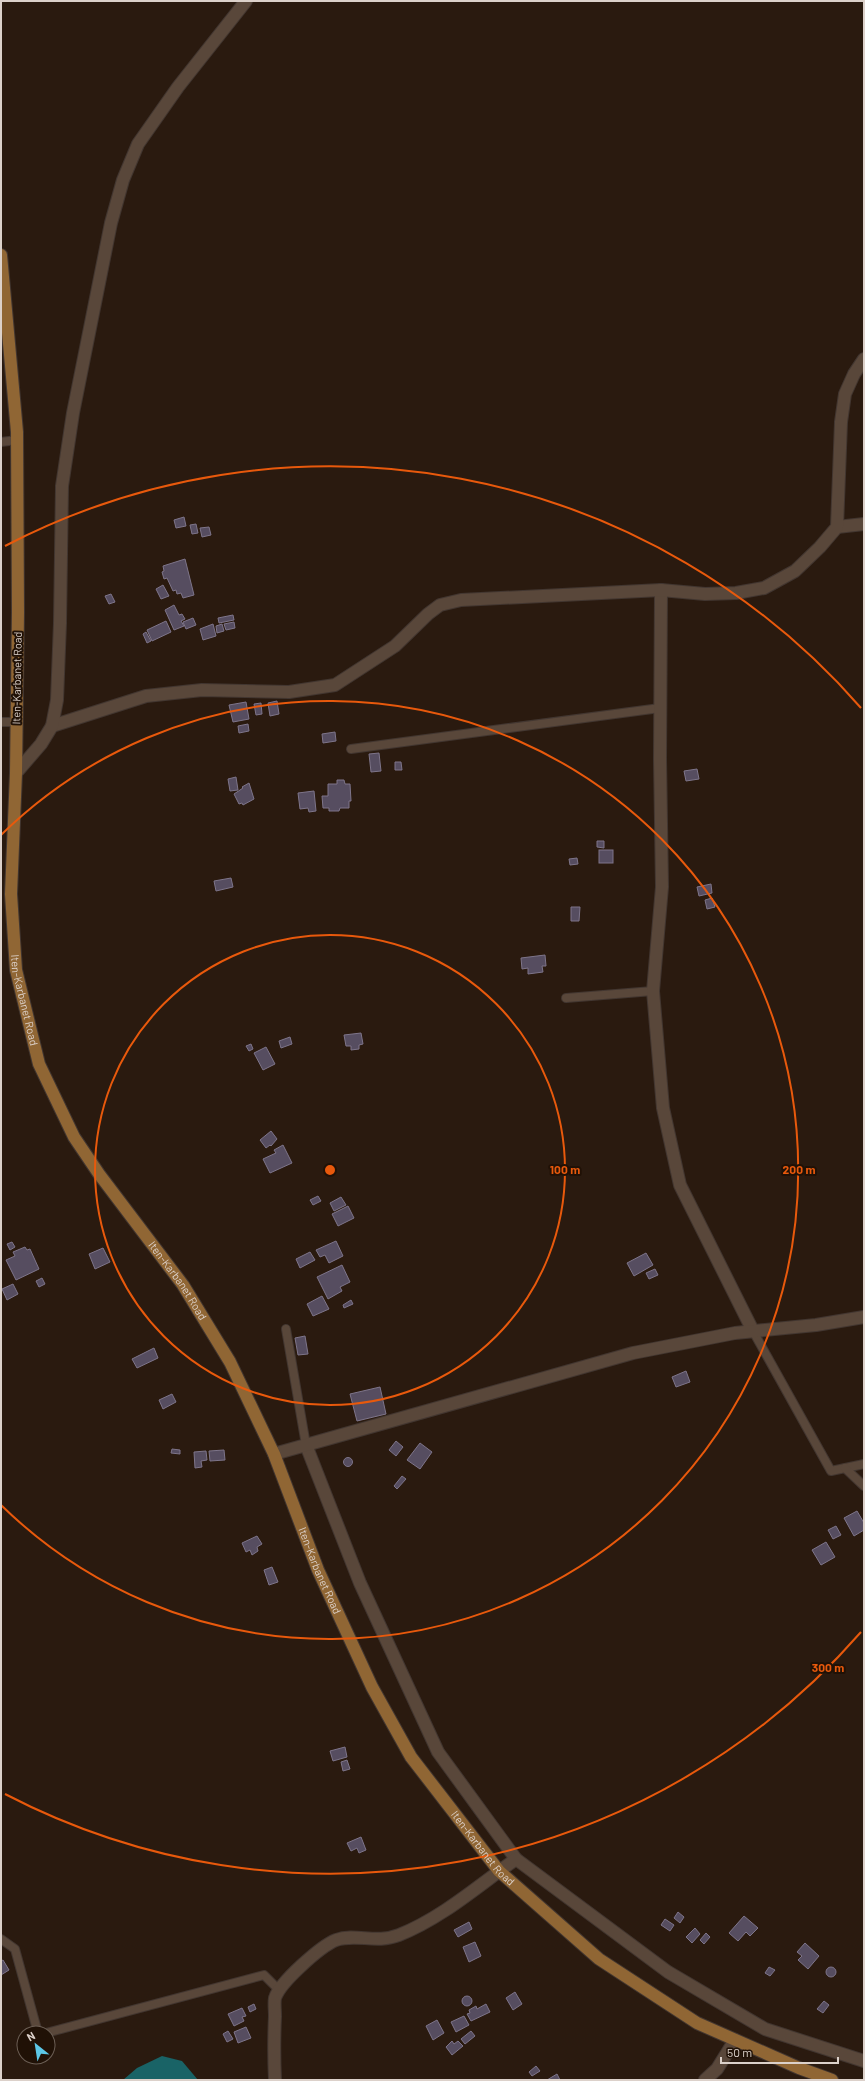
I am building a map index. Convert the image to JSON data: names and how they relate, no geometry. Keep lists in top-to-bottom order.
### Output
{
  "streets": {
    "main road": ["Iten-Karbanet Road"]
  },
  "scale_bar": "50 m",
  "north": "top left",
  "rings": ["100 m", "200 m", "300 m"]
}
